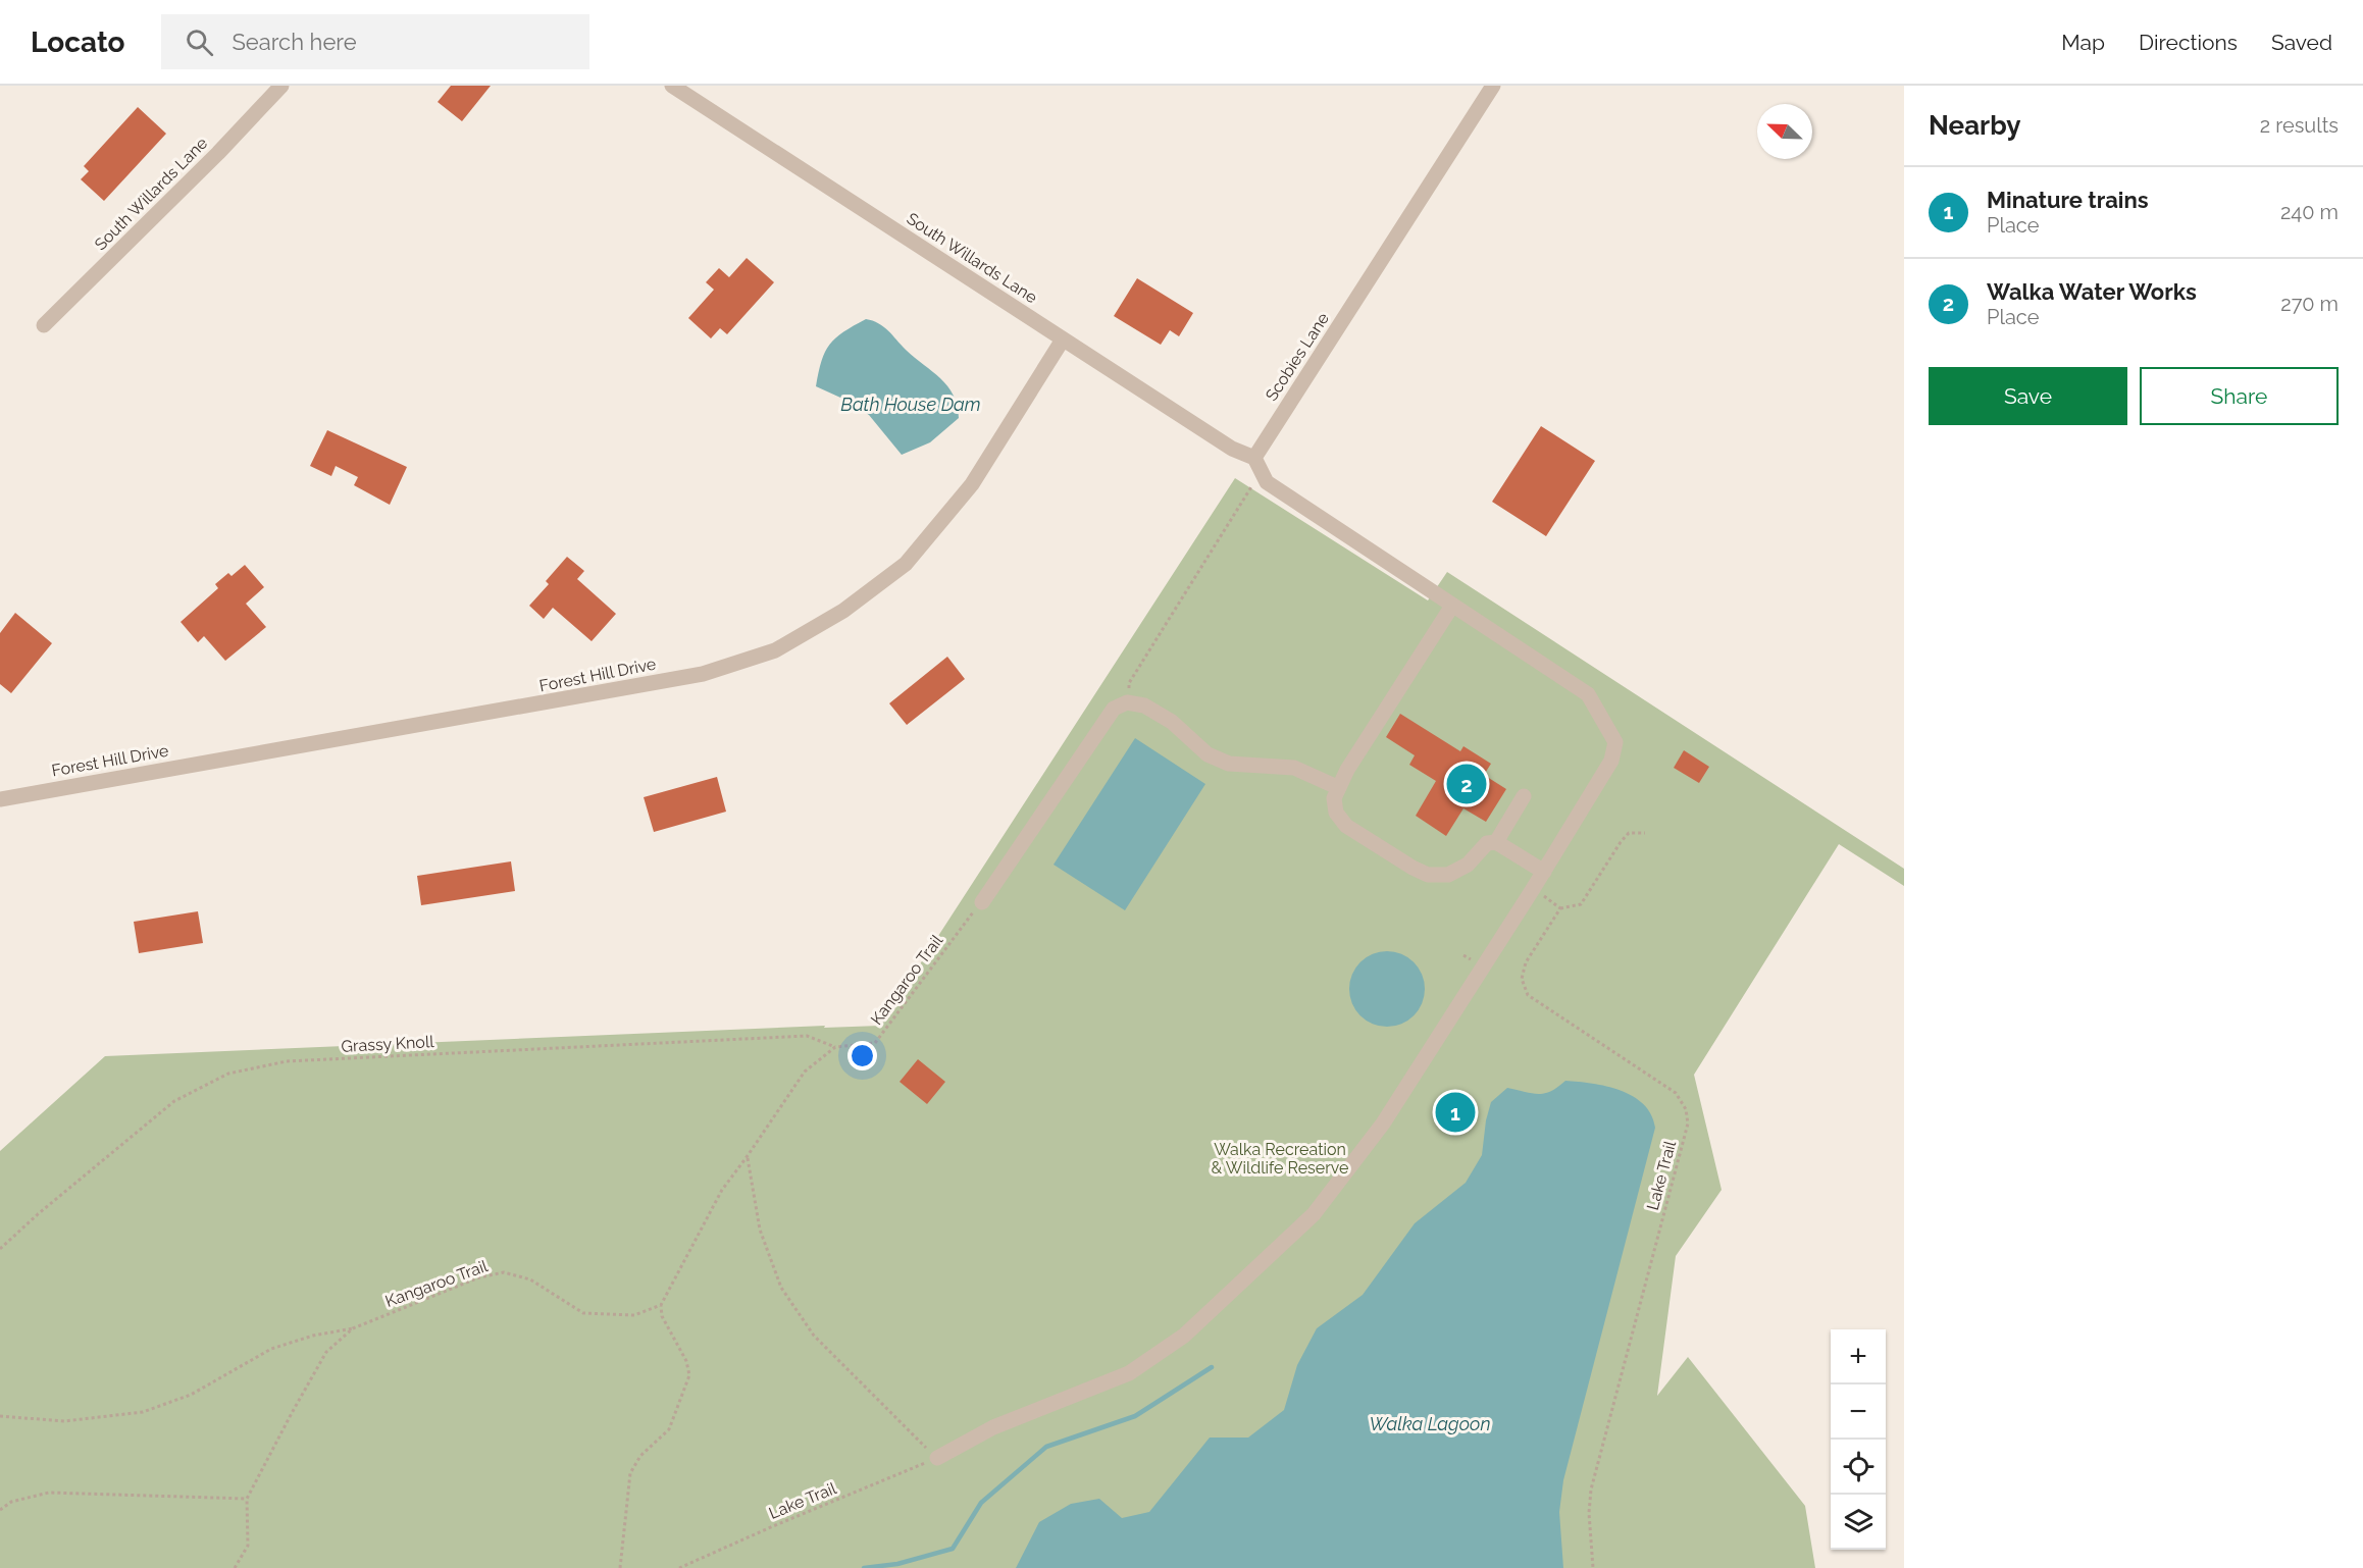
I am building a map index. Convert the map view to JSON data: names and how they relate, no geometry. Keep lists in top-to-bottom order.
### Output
{
  "streets": {
    "street": ["South Willards Lane", "Scobies Lane", "Forest Hill Drive"],
    "path": ["Kangaroo Trail", "Grassy Knoll", "Lake Trail"]
  },
  "crossings": [
    ["South Willards Lane", "Scobies Lane"],
    ["South Willards Lane", "Forest Hill Drive"],
    ["Kangaroo Trail", "Grassy Knoll"]
  ],
  "water": ["Bath House Dam", "Walka Lagoon"],
  "parks": ["Walka Recreation & Wildlife Reserve"],
  "north": "top left",
  "page": {
    "header": "Locato",
    "search": "Search here",
    "nav": ["Map", "Directions", "Saved"],
    "heading": ["Nearby", "2 results"],
    "list": [
      {
        "mark": "1",
        "name": "Minature trains",
        "note": "Place",
        "value": "240 m"
      },
      {
        "mark": "2",
        "name": "Walka Water Works",
        "note": "Place",
        "value": "270 m"
      }
    ],
    "buttons": ["Save", "Share"],
    "pins": ["2", "1"],
    "map_buttons": ["+", "−"]
  }
}
